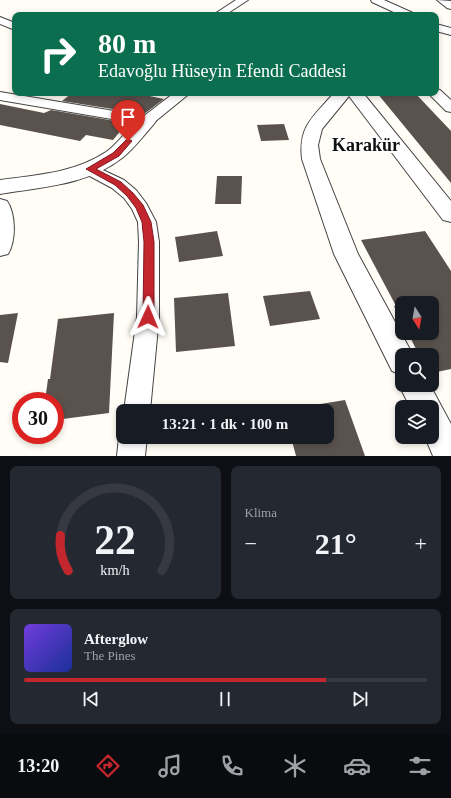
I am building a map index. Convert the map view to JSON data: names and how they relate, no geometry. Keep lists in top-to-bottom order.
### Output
{
  "districts": ["Karakür"],
  "north": "bottom",
  "page": {
    "turn": ["80 m", "Edavoğlu Hüseyin Efendi Caddesi"],
    "limit": "30",
    "trip": "13:21 · 1 dk · 100 m",
    "tile": "Klima",
    "heat": ["−", "21°", "+"],
    "song": ["Afterglow", "The Pines"],
    "tabs": "13:20",
    "gauge": ["22", "km/h"]
  }
}
